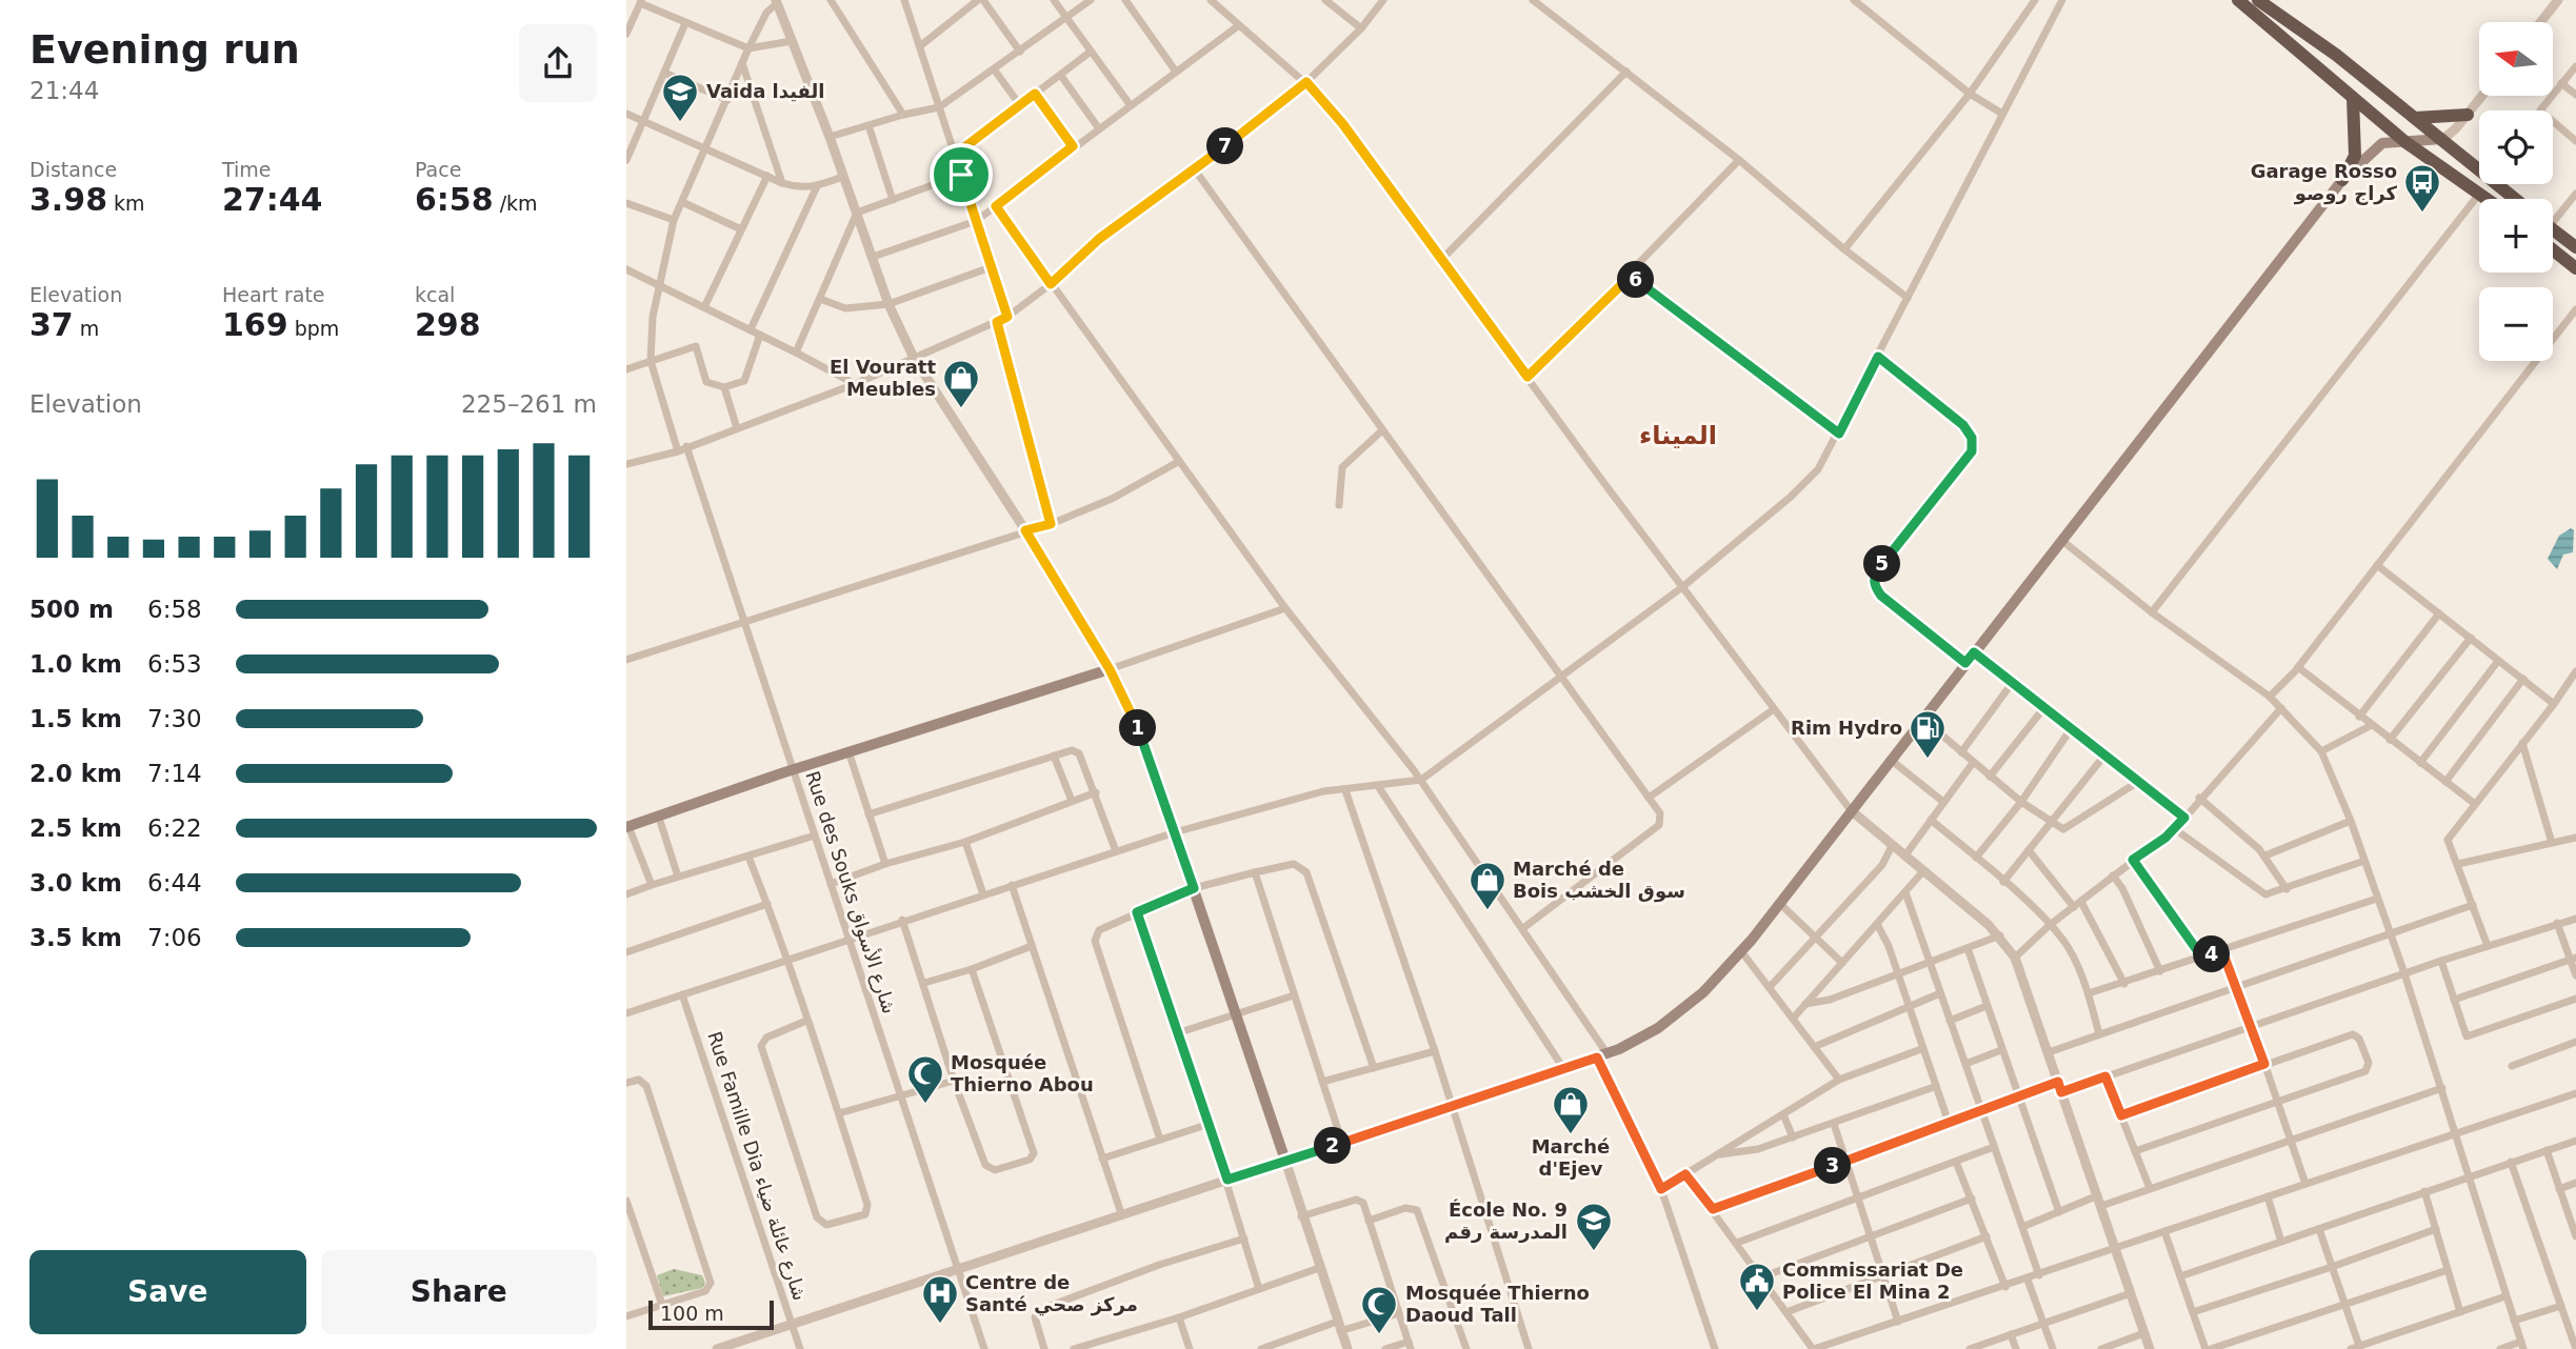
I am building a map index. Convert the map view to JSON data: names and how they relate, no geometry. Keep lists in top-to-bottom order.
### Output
{
  "streets": {
    "street": ["Rue des Souks شارع الأسواق", "Rue Famille Dia شارع عائلة ضياء"]
  },
  "districts": ["الميناء"],
  "places": {
    "school or university": ["Vaida الفيدا", "École No. 9 المدرسة رقم"],
    "bus stop": ["Garage Rosso كراج روصو"],
    "shop": ["El Vouratt Meubles", "Marché de Bois سوق الخشب", "Marché d'Ejev"],
    "fuel station": ["Rim Hydro"],
    "mosque": ["Mosquée Thierno Abou", "Mosquée Thierno Daoud Tall"],
    "public building": ["Commissariat De Police El Mina 2"],
    "hospital": ["Centre de Santé مركز صحي"]
  },
  "scale_bar": "100 m",
  "north": "left",
  "page": {
    "heading": ["Evening run", "21:44"],
    "map_buttons": ["+", "−"],
    "stats": [
      ["Distance", "3.98 km"],
      ["Time", "27:44"],
      ["Pace", "6:58 /km"],
      ["Elevation", "37 m"],
      ["Heart rate", "169 bpm"],
      ["kcal", "298"]
    ],
    "pins": [
      "7",
      "6",
      "5",
      "1",
      "4",
      "2",
      "3"
    ],
    "chart": ["Elevation", "225–261 m"],
    "list": [
      {
        "name": "500 m",
        "note": "6:58"
      },
      {
        "name": "1.0 km",
        "note": "6:53"
      },
      {
        "name": "1.5 km",
        "note": "7:30"
      },
      {
        "name": "2.0 km",
        "note": "7:14"
      },
      {
        "name": "2.5 km",
        "note": "6:22"
      },
      {
        "name": "3.0 km",
        "note": "6:44"
      },
      {
        "name": "3.5 km",
        "note": "7:06"
      }
    ],
    "buttons": ["Save", "Share"],
    "scale": "100 m"
  }
}
